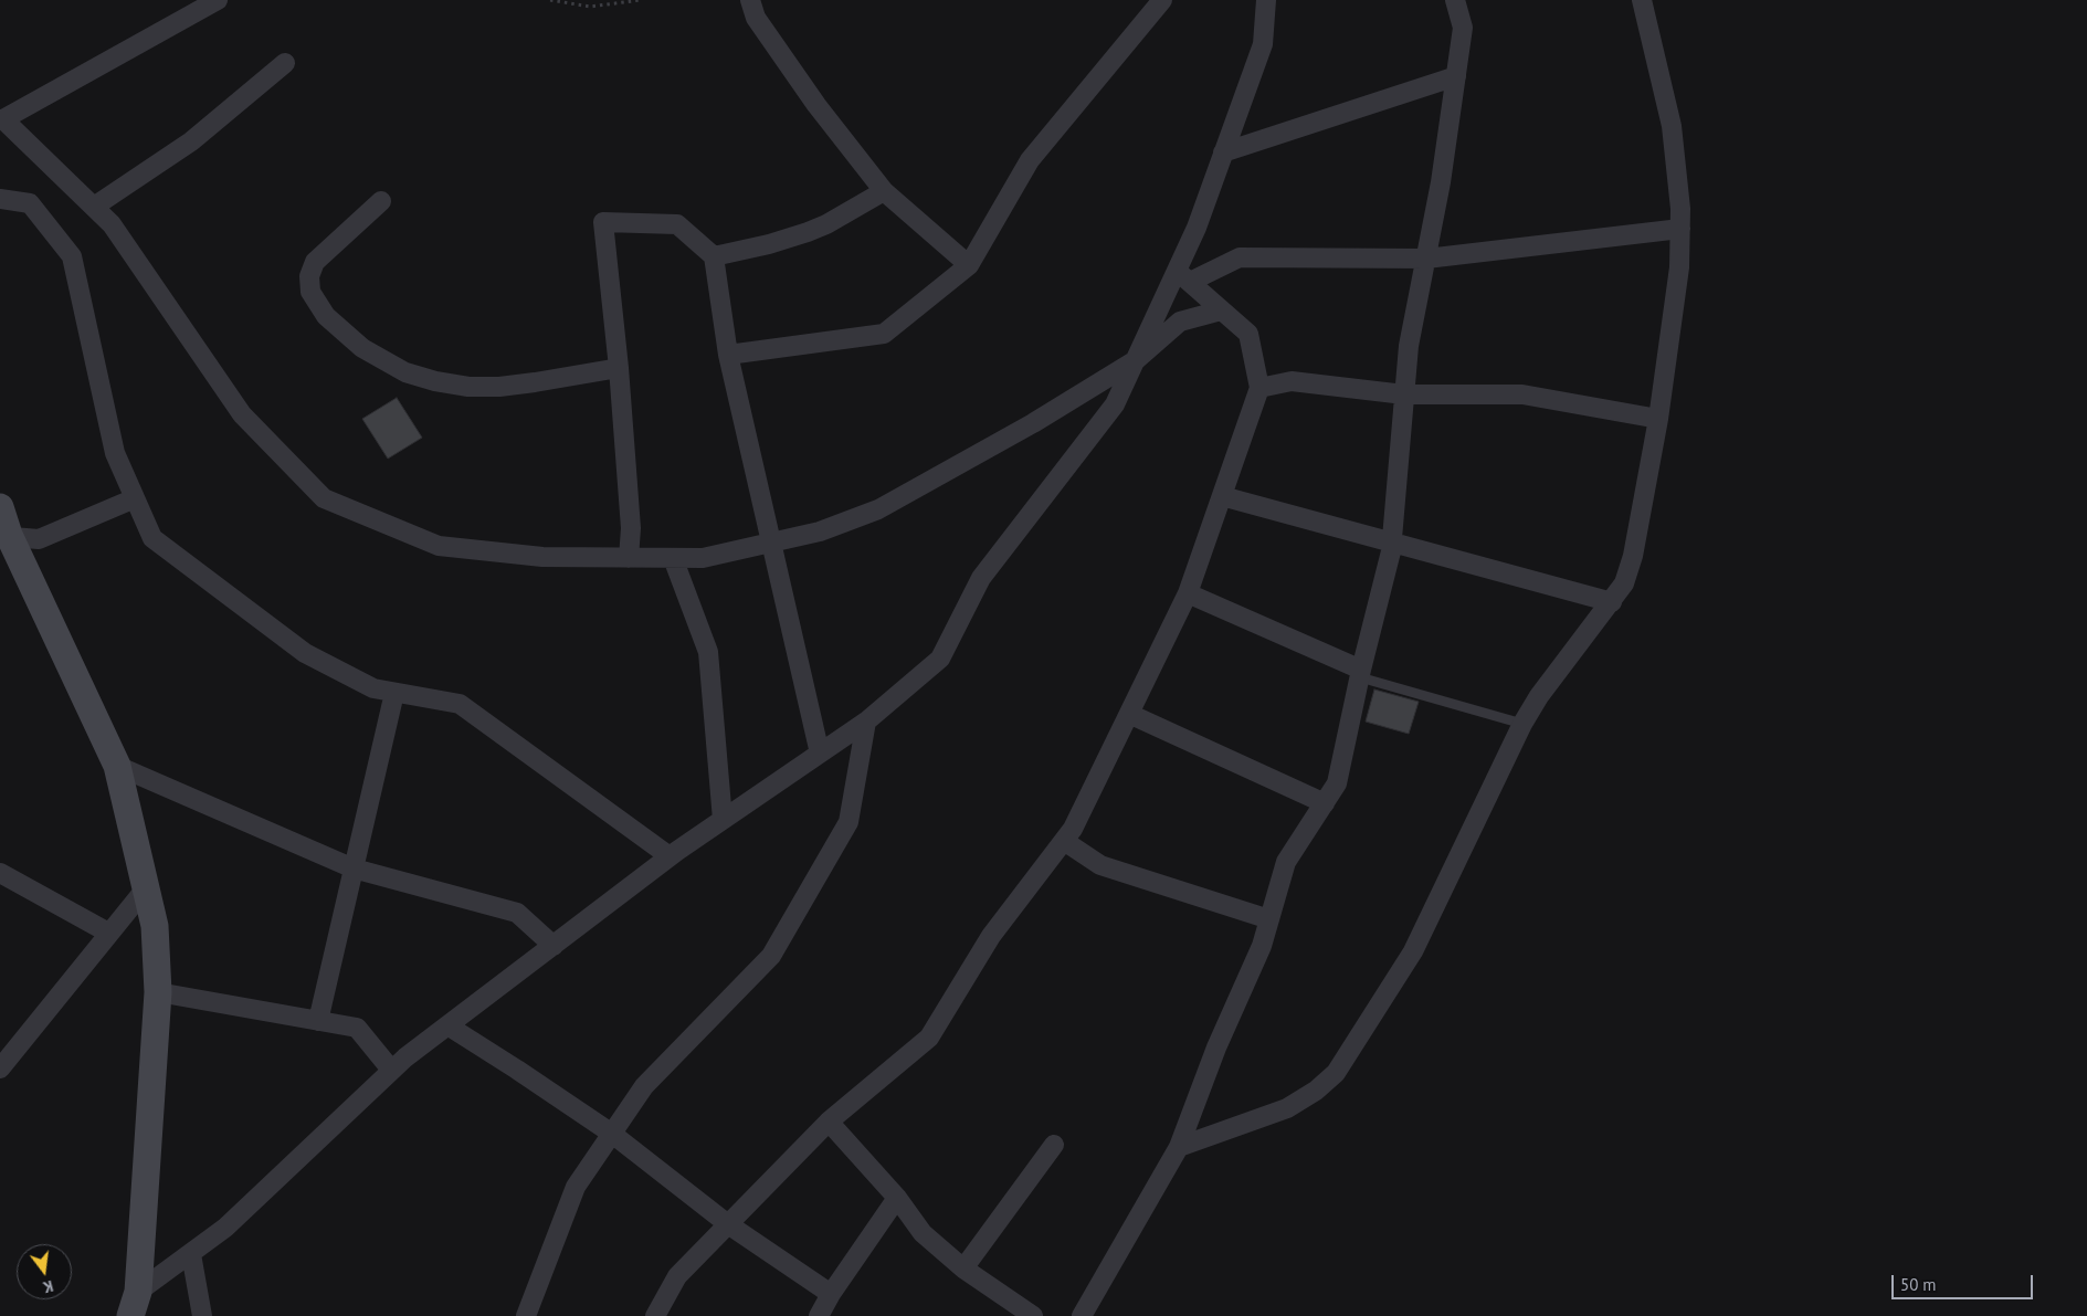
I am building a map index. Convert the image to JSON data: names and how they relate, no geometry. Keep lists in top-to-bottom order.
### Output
{
  "scale_bar": "50 m",
  "north": "bottom"
}
